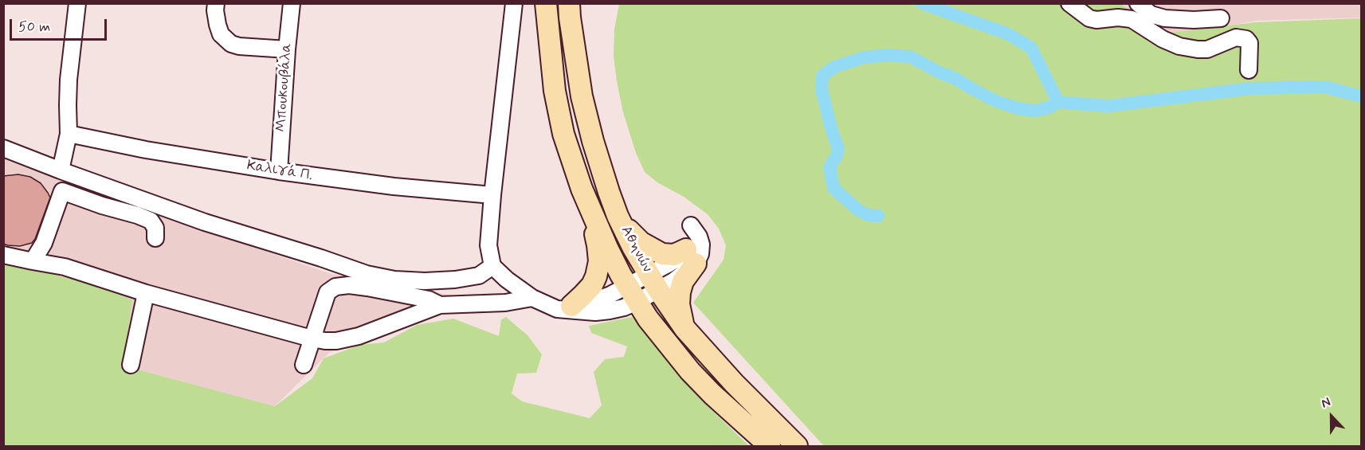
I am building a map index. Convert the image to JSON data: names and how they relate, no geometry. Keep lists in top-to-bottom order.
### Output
{
  "streets": {
    "main road": ["Αθηνών"],
    "street": ["Μπουκουβάλα", "Καλιγά Π."]
  },
  "crossings": [
    ["Μπουκουβάλα", "Καλιγά Π."]
  ],
  "scale_bar": "50 m",
  "north": "top"
}
